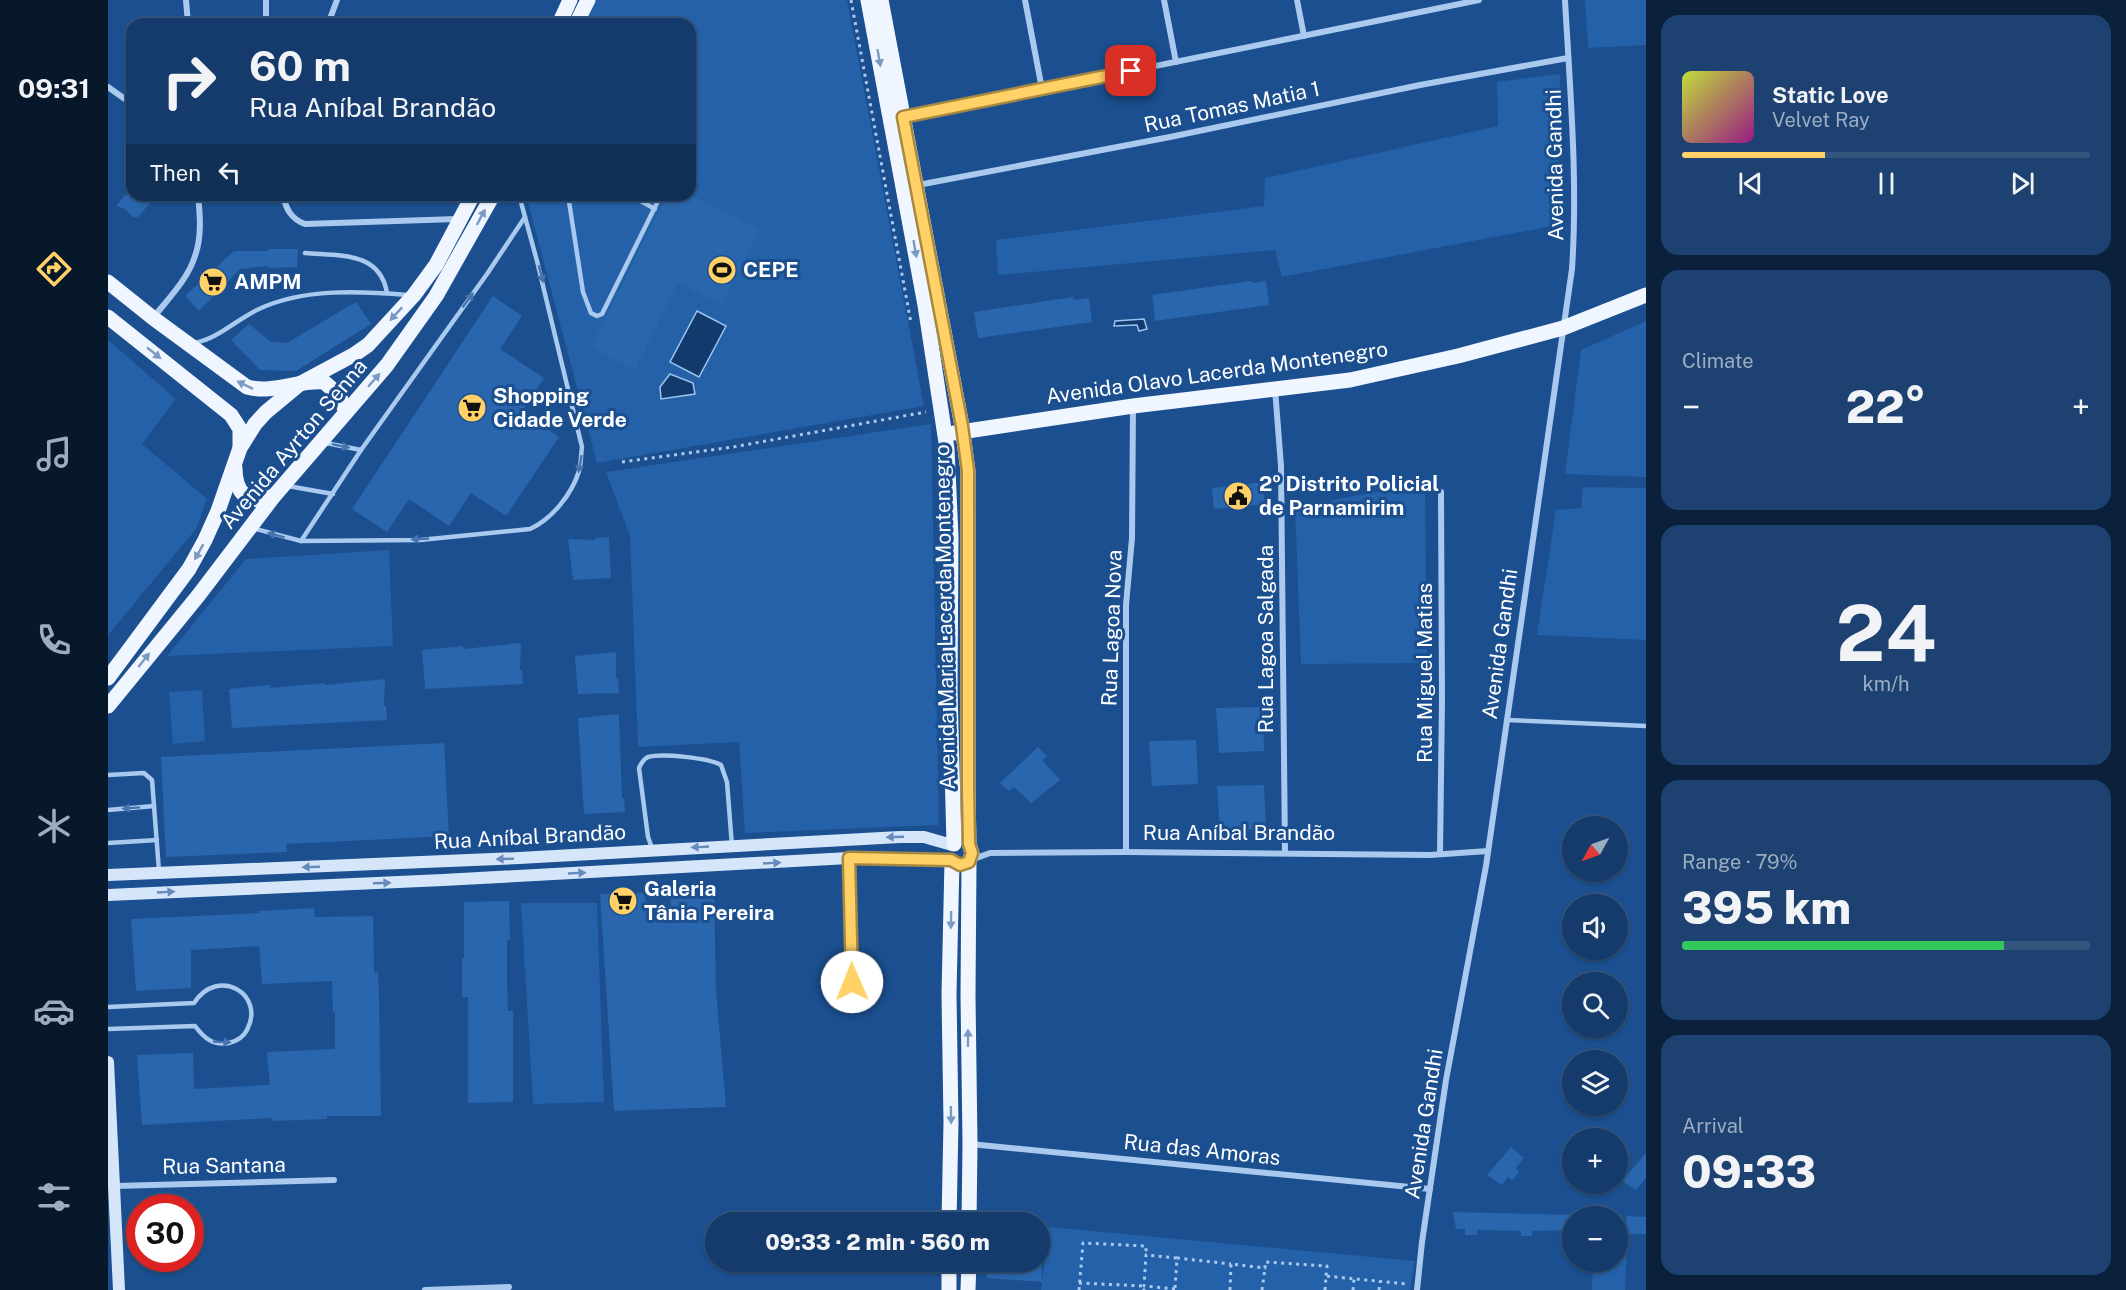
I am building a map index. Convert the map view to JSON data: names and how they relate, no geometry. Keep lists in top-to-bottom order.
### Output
{
  "streets": {
    "main road": ["Avenida Olavo Lacerda Montenegro", "Avenida Ayrton Senna", "Avenida Maria Lacerda Montenegro"],
    "street": [
      "Rua Tomas Matia 1",
      "Avenida Gandhi",
      "Rua Lagoa Nova",
      "Rua Lagoa Salgada",
      "Rua Miguel Matias",
      "Rua Aníbal Brandão",
      "Rua das Amoras",
      "Rua Santana"
    ]
  },
  "crossings": [
    ["Rua Tomas Matia 1", "Avenida Gandhi"],
    ["Rua Tomas Matia 1", "Avenida Maria Lacerda Montenegro"],
    ["Avenida Gandhi", "Avenida Olavo Lacerda Montenegro"],
    ["Avenida Gandhi", "Rua Aníbal Brandão"],
    ["Avenida Gandhi", "Rua das Amoras"],
    ["Avenida Olavo Lacerda Montenegro", "Avenida Maria Lacerda Montenegro"],
    ["Avenida Olavo Lacerda Montenegro", "Rua Lagoa Nova"],
    ["Avenida Olavo Lacerda Montenegro", "Rua Lagoa Salgada"],
    ["Avenida Maria Lacerda Montenegro", "Rua Aníbal Brandão"],
    ["Avenida Maria Lacerda Montenegro", "Rua das Amoras"],
    ["Rua Lagoa Nova", "Rua Aníbal Brandão"],
    ["Rua Lagoa Salgada", "Rua Aníbal Brandão"],
    ["Rua Miguel Matias", "Rua Aníbal Brandão"]
  ],
  "places": {
    "sports": ["CEPE"],
    "supermarket": ["AMPM", "Shopping Cidade Verde", "Galeria Tânia Pereira"],
    "public building": ["2º Distrito Policial de Parnamirim"]
  },
  "north": "bottom left",
  "page": {
    "tabs": "09:31",
    "turn": ["60 m", "Rua Aníbal Brandão"],
    "song": ["Static Love", "Velvet Ray"],
    "then": "Then",
    "tile": [
      "Climate",
      ["24", "km/h"],
      ["Range · 79%", "395 km"],
      ["Arrival", "09:33"]
    ],
    "heat": ["−", "22°", "+"],
    "map_buttons": ["+", "−"],
    "limit": "30",
    "trip": "09:33 · 2 min · 560 m"
  }
}
